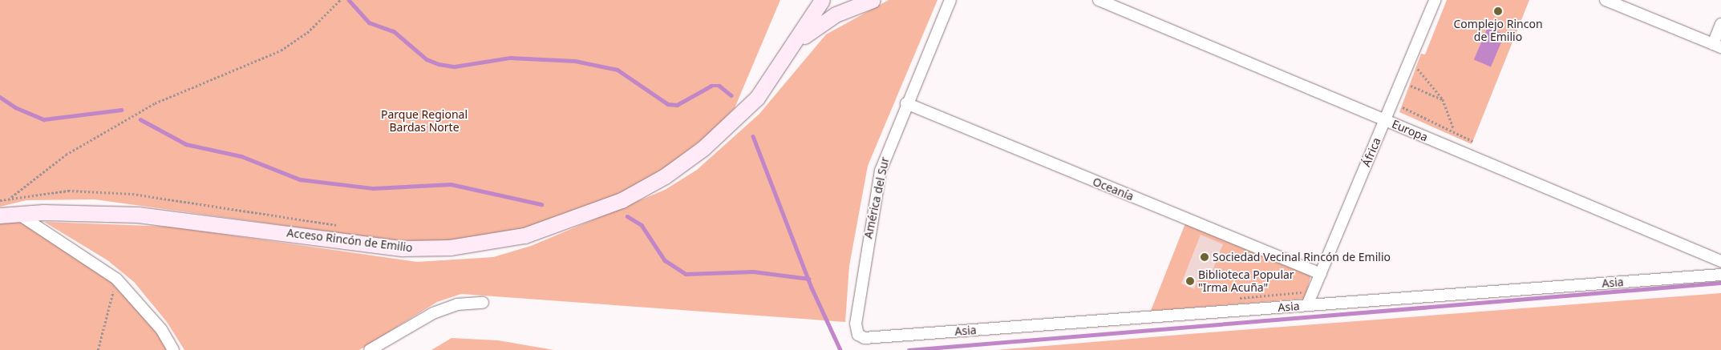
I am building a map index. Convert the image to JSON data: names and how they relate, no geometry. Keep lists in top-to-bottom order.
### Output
{
  "streets": {
    "main road": ["Acceso Rincón de Emilio"],
    "street": [
      "Europa",
      "África",
      "Oceanía",
      "América del Sur",
      "Asia"
    ]
  },
  "crossings": [
    ["Europa", "África"],
    ["África", "Oceanía"],
    ["África", "Asia"],
    ["Oceanía", "América del Sur"],
    ["América del Sur", "Asia"]
  ],
  "parks": ["Parque Regional Bardas Norte"],
  "places": ["Complejo Rincon de Emilio", "Sociedad Vecinal Rincón de Emilio", "Biblioteca Popular \"Irma Acuña\""]
}
